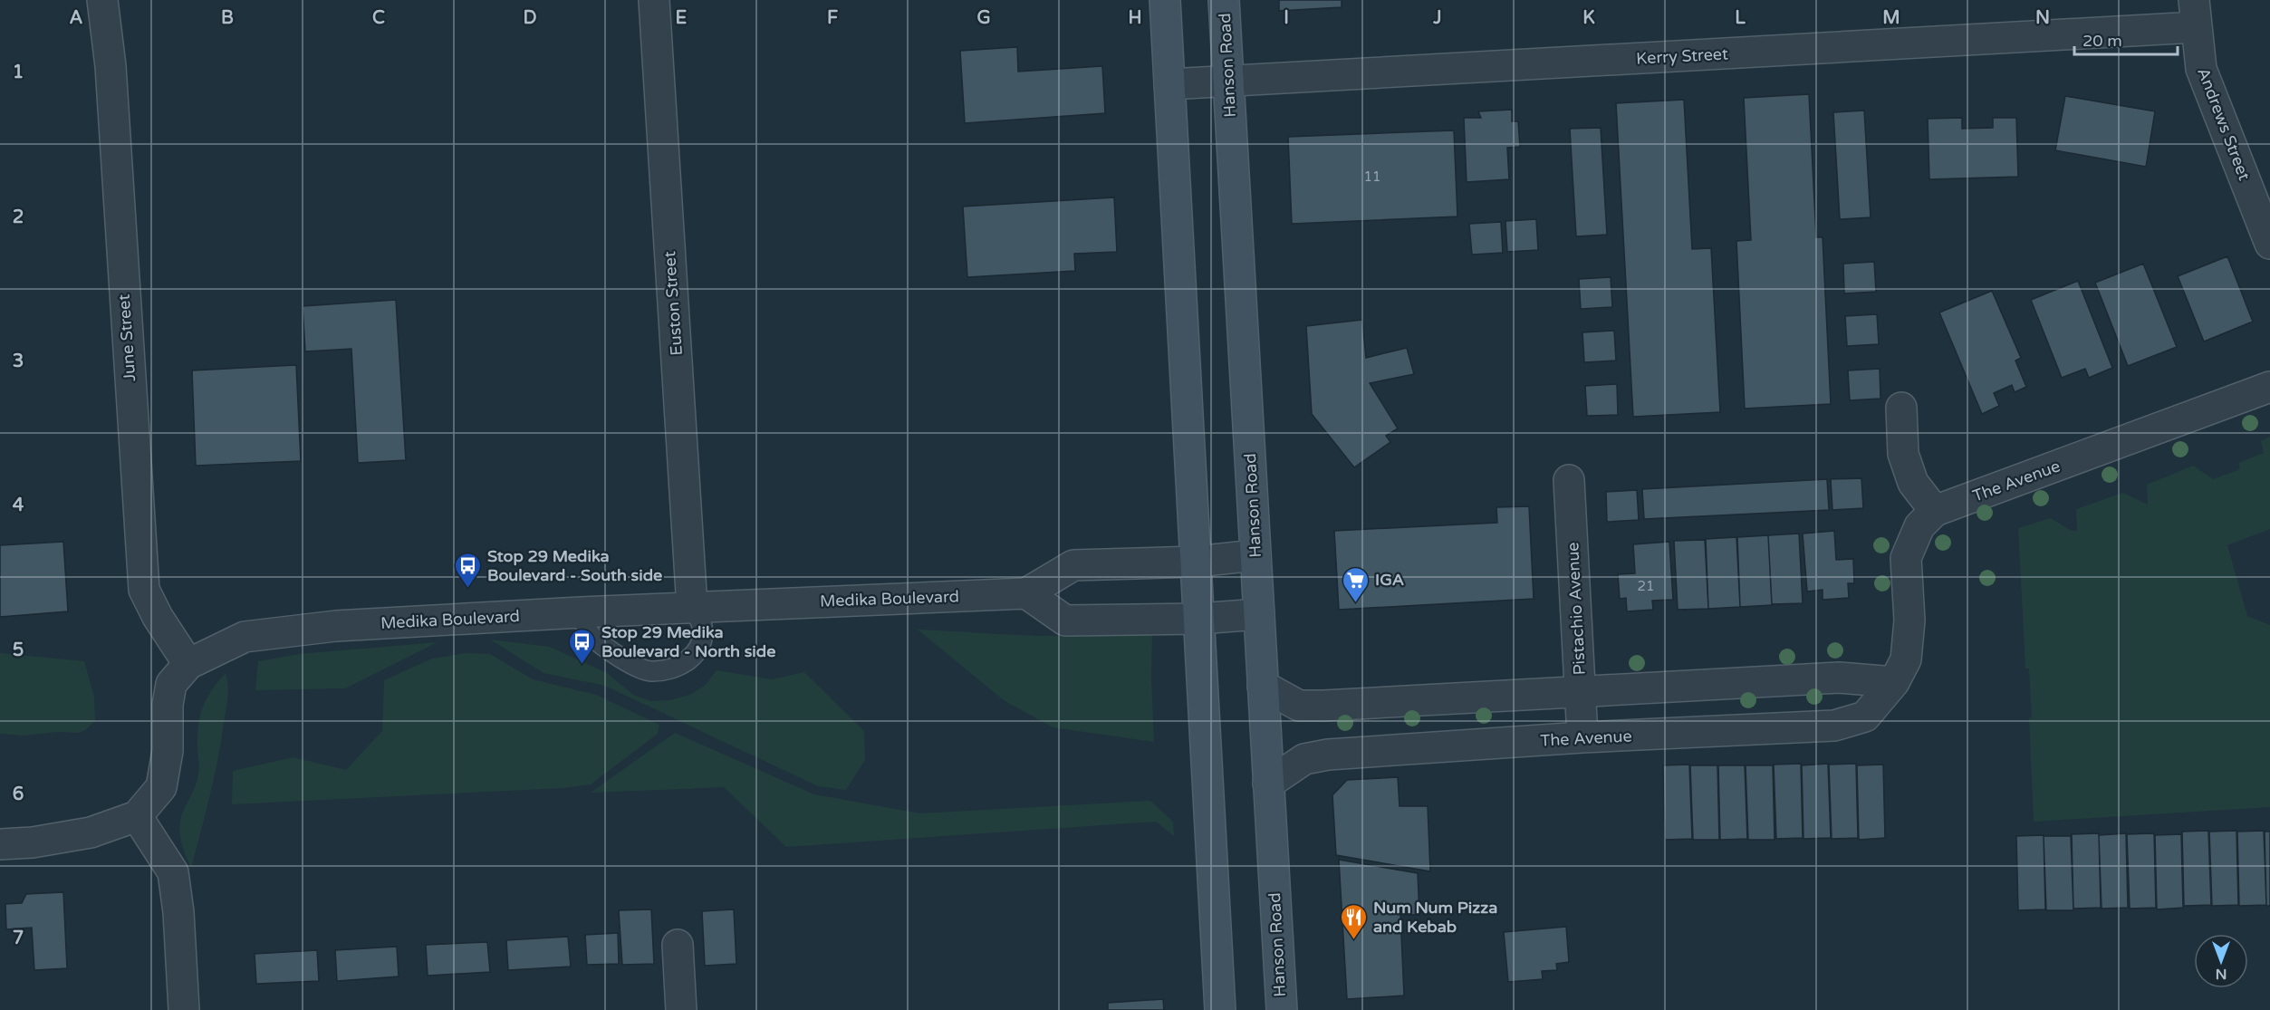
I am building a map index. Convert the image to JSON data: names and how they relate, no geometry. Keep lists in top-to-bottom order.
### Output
{
  "streets": {
    "main road": ["Hanson Road"],
    "street": [
      "Kerry Street",
      "Andrews Street",
      "Euston Street",
      "June Street",
      "The Avenue",
      "Medika Boulevard",
      "Pistachio Avenue"
    ]
  },
  "crossings": [
    ["Kerry Street", "Hanson Road"],
    ["Kerry Street", "Andrews Street"],
    ["Hanson Road", "The Avenue"],
    ["Hanson Road", "Medika Boulevard"],
    ["Euston Street", "Medika Boulevard"],
    ["June Street", "Medika Boulevard"],
    ["The Avenue", "Pistachio Avenue"]
  ],
  "places": {
    "bus stop": ["Stop 29 Medika Boulevard - South side", "Stop 29 Medika Boulevard - North side"],
    "supermarket": ["IGA"],
    "restaurant": ["Num Num Pizza and Kebab"]
  },
  "house_numbers": ["11", "21"],
  "scale_bar": "20 m",
  "north": "bottom",
  "grid": {
    "columns": [
      "A",
      "B",
      "C",
      "D",
      "E",
      "F",
      "G",
      "H",
      "I",
      "J",
      "K",
      "L",
      "M",
      "N"
    ],
    "rows": [
      "1",
      "2",
      "3",
      "4",
      "5",
      "6",
      "7"
    ]
  }
}
